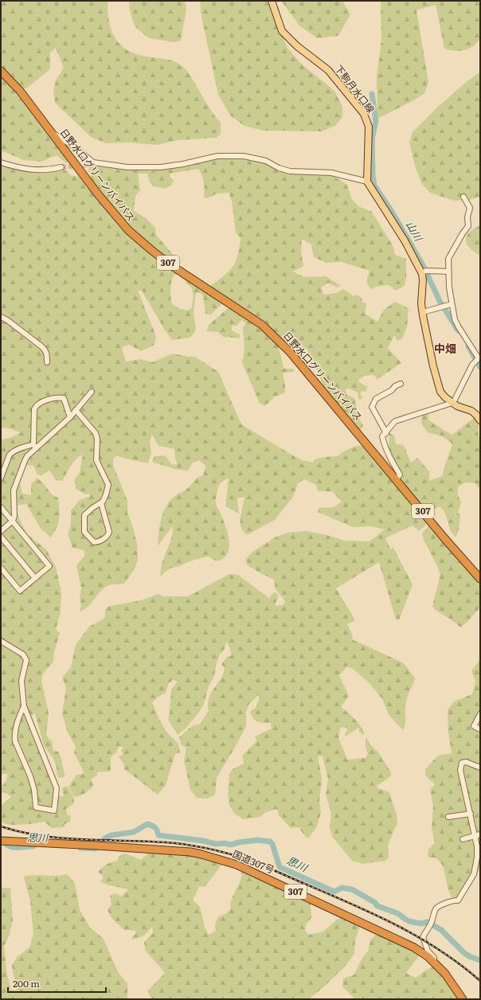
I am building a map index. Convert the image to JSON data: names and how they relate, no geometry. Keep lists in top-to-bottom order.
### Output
{
  "streets": {
    "highway": ["日野水口グリーンバイパス", "307", "国道307号"],
    "main road": ["下駒月水口線"]
  },
  "districts": ["中畑"],
  "water": ["山川", "思川"],
  "scale_bar": "200 m"
}
